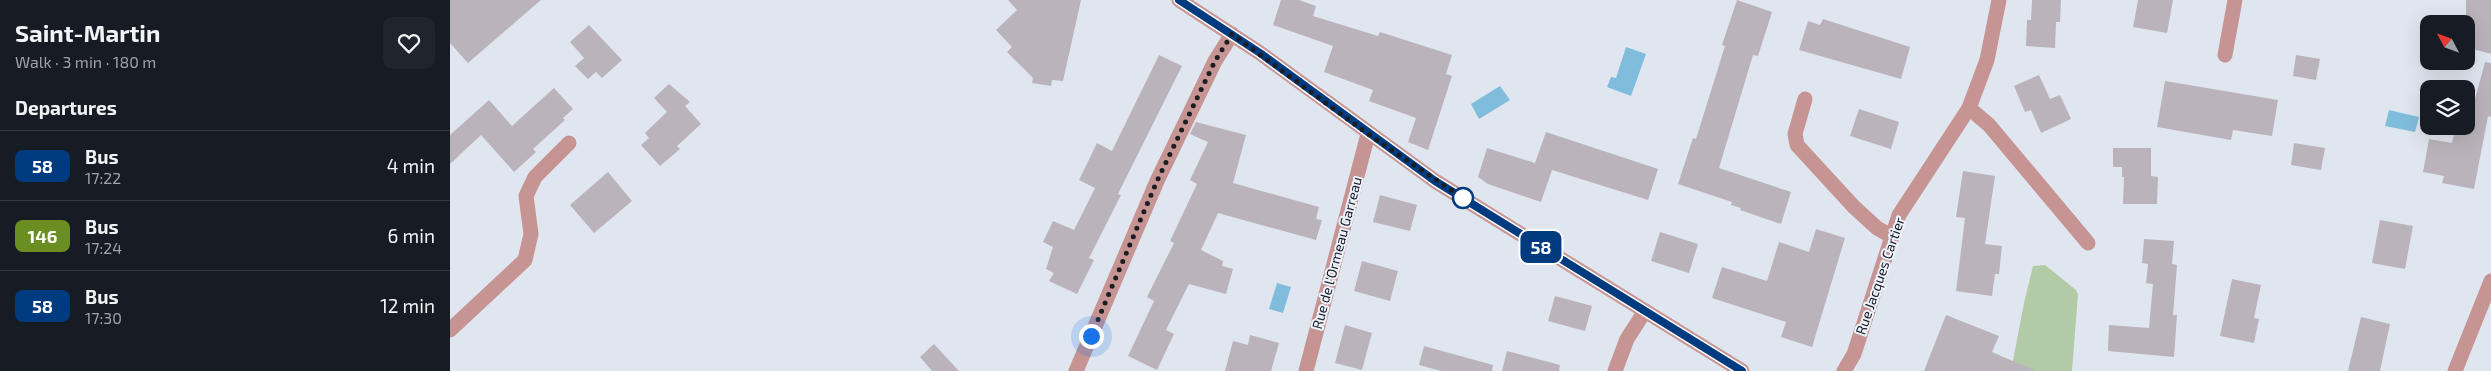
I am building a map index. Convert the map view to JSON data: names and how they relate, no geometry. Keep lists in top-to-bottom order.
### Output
{
  "streets": {
    "street": ["Rue de l'Ormeau Garreau", "Rue Jacques Cartier"]
  },
  "lines": ["bus line 58"],
  "north": "top left",
  "page": {
    "heading": [
      ["Saint-Martin", "Walk · 3 min · 180 m"],
      "Departures"
    ],
    "on_map": "58",
    "list": [
      {
        "mark": "58",
        "name": "Bus",
        "note": "17:22",
        "value": "4 min"
      },
      {
        "mark": "146",
        "name": "Bus",
        "note": "17:24",
        "value": "6 min"
      },
      {
        "mark": "58",
        "name": "Bus",
        "note": "17:30",
        "value": "12 min"
      }
    ]
  }
}
